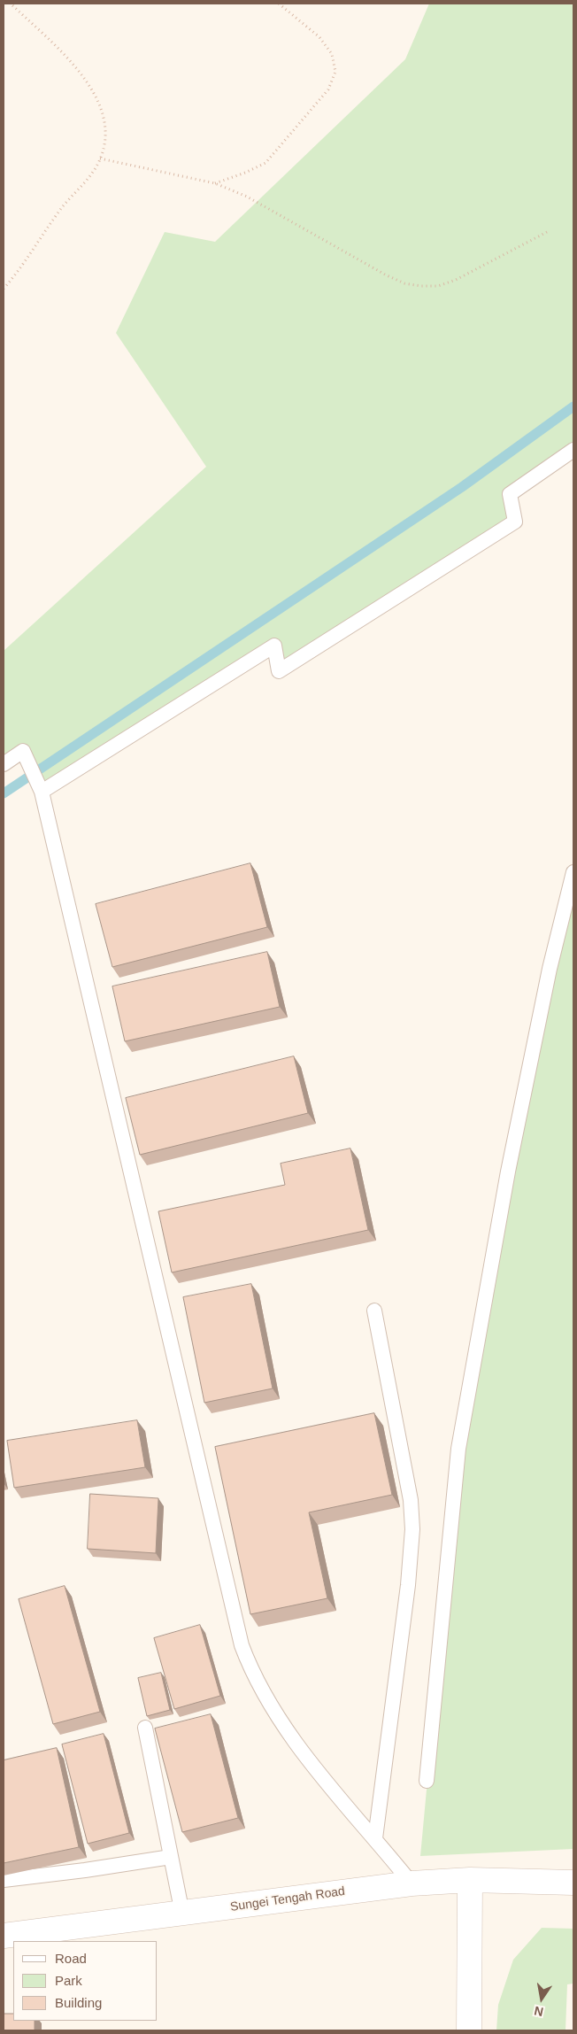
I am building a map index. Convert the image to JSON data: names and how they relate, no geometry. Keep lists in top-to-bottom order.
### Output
{
  "streets": {
    "street": ["Sungei Tengah Road"]
  },
  "legend": ["Road", "Park", "Building"],
  "north": "bottom"
}
